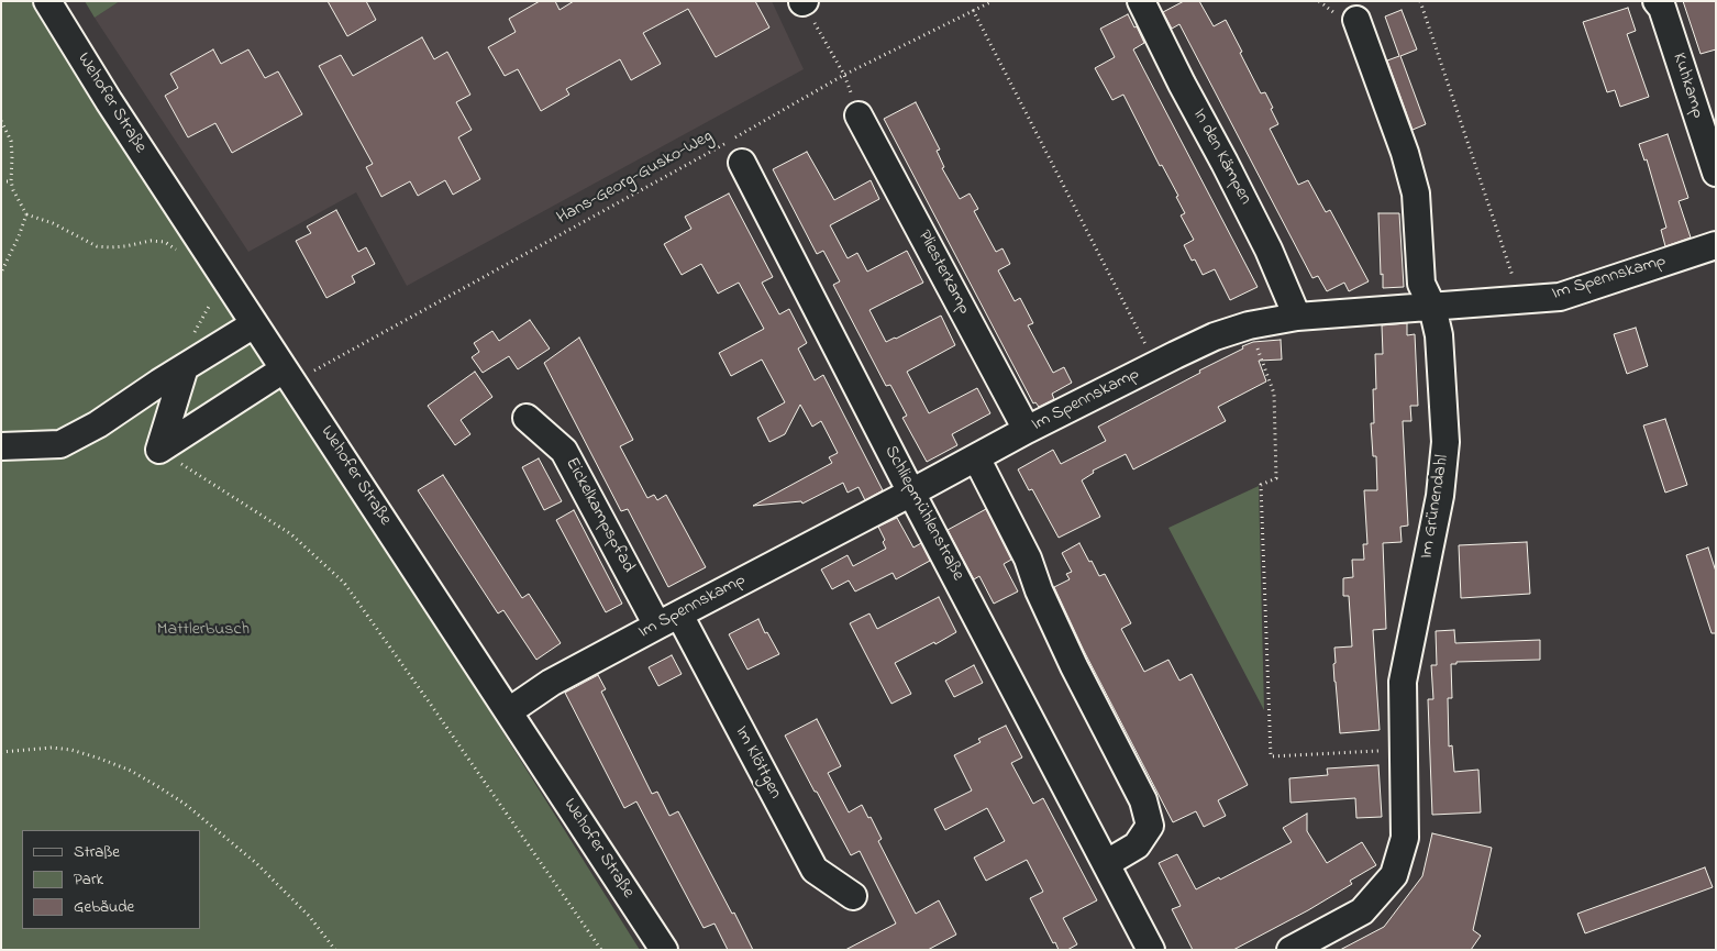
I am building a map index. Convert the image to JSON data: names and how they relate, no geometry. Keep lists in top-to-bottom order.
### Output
{
  "streets": {
    "street": [
      "Kuhkamp",
      "Wehofer Straße",
      "In den Kämpen",
      "Pliesterkamp",
      "Im Spennskamp",
      "Im Grünendahl",
      "Schliepmühlenstraße",
      "Eickelkampspfad",
      "Im Klöttgen"
    ],
    "path": ["Hans-Georg-Gusko-Weg"]
  },
  "crossings": [
    ["Wehofer Straße", "Hans-Georg-Gusko-Weg"],
    ["Wehofer Straße", "Im Spennskamp"],
    ["In den Kämpen", "Im Spennskamp"],
    ["Pliesterkamp", "Im Spennskamp"],
    ["Im Spennskamp", "Im Grünendahl"],
    ["Im Spennskamp", "Schliepmühlenstraße"],
    ["Im Spennskamp", "Eickelkampspfad"],
    ["Im Spennskamp", "Im Klöttgen"],
    ["Eickelkampspfad", "Im Klöttgen"]
  ],
  "parks": ["Mattlerbusch"],
  "legend": ["Straße", "Park", "Gebäude"]
}
